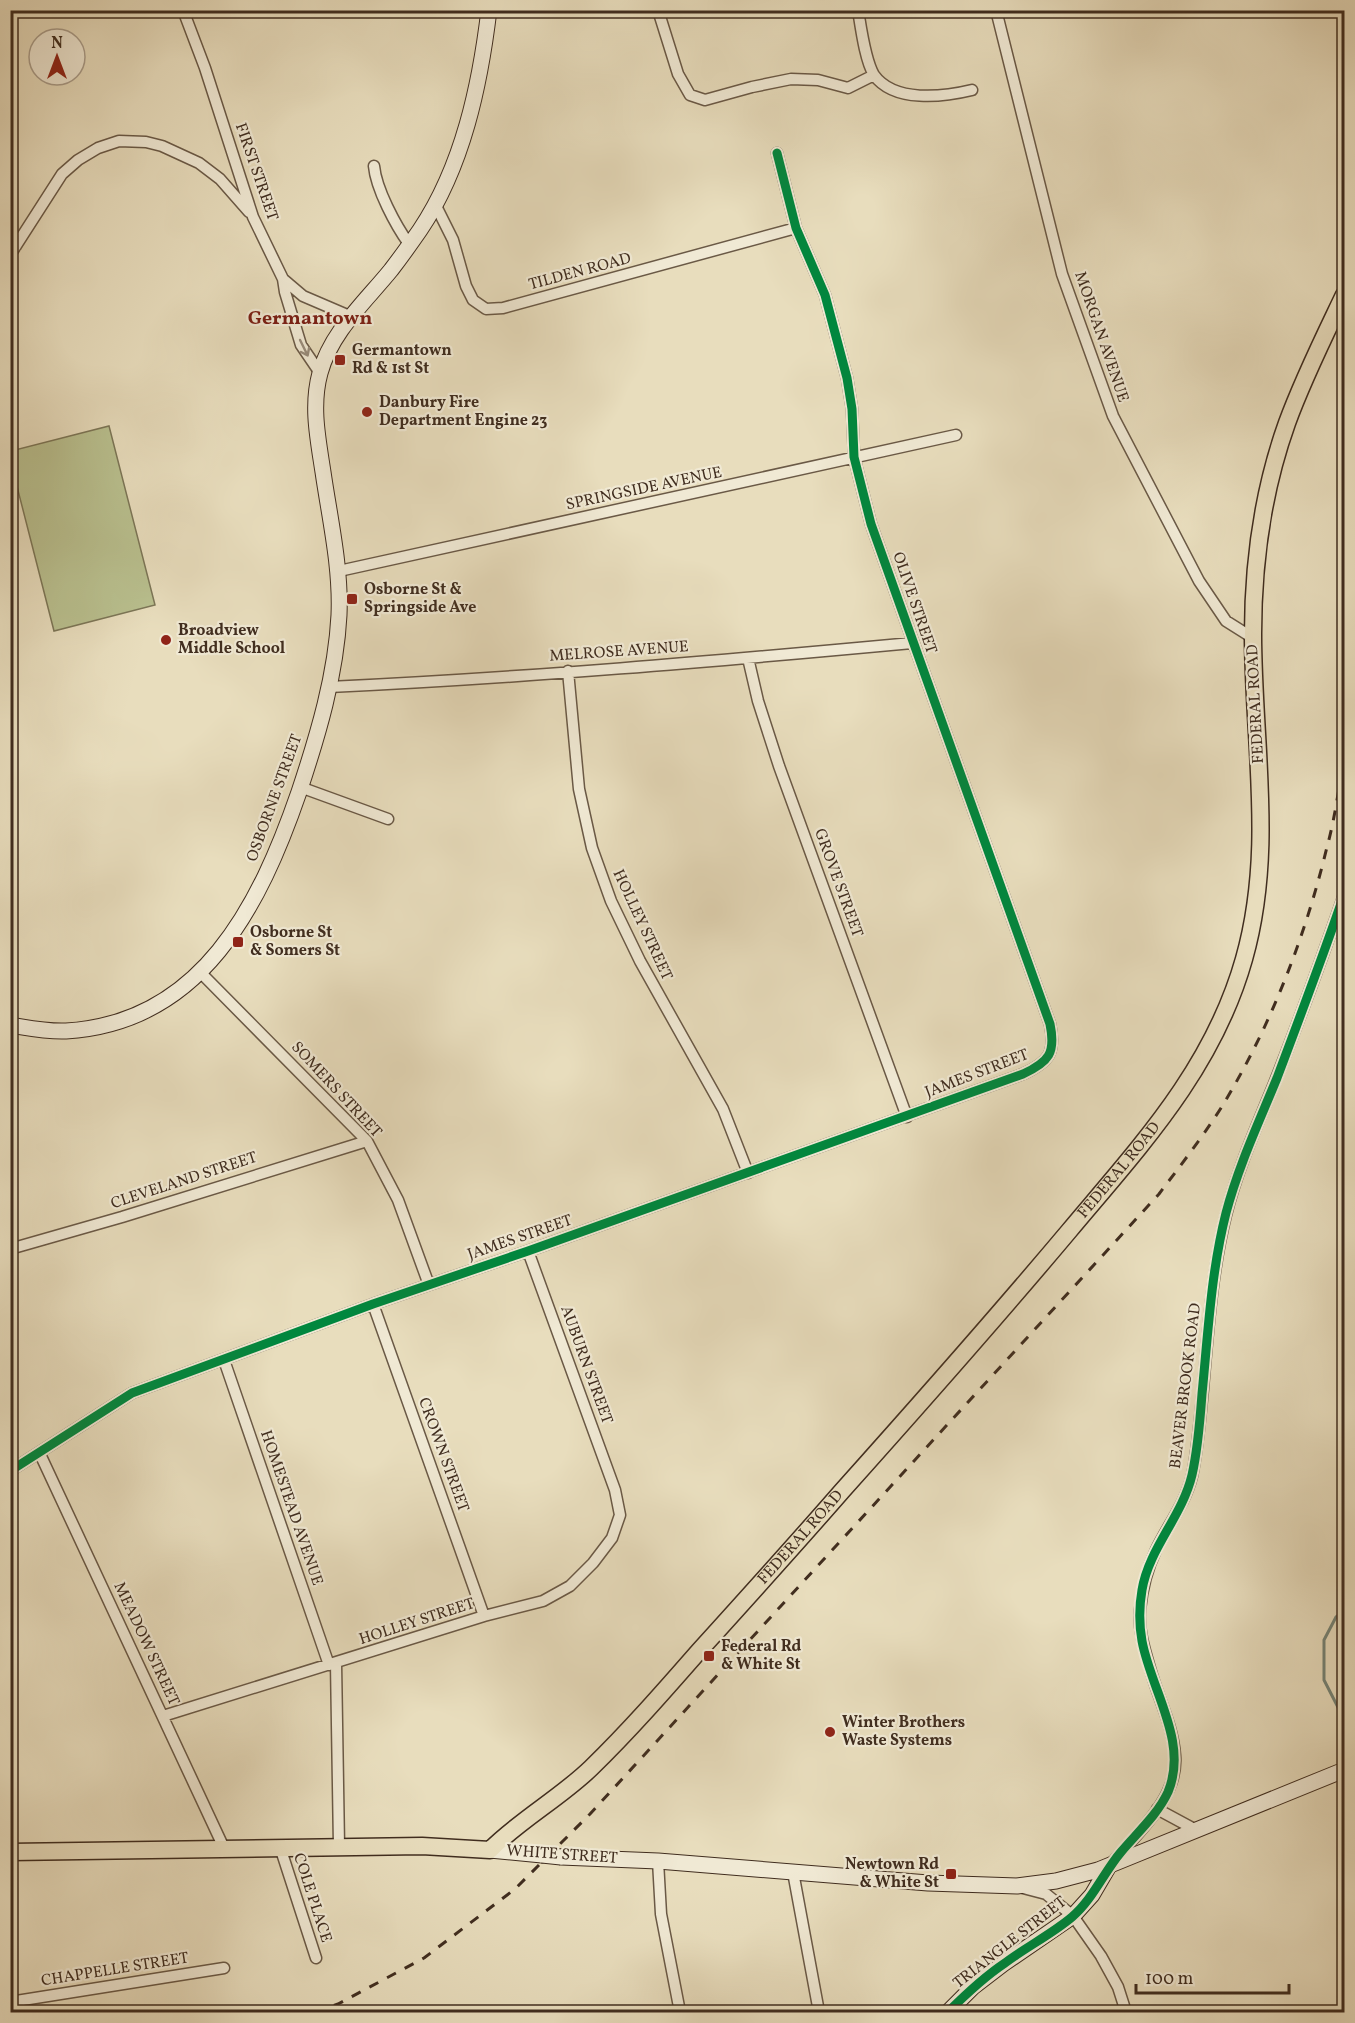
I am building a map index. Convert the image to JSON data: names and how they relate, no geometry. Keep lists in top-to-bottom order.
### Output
{
  "streets": {
    "main road": [
      "FEDERAL ROAD",
      "OSBORNE STREET",
      "WHITE STREET",
      "TRIANGLE STREET"
    ],
    "street": [
      "FIRST STREET",
      "TILDEN ROAD",
      "MORGAN AVENUE",
      "SPRINGSIDE AVENUE",
      "OLIVE STREET",
      "MELROSE AVENUE",
      "GROVE STREET",
      "HOLLEY STREET",
      "JAMES STREET",
      "SOMERS STREET",
      "CLEVELAND STREET",
      "AUBURN STREET",
      "BEAVER BROOK ROAD",
      "CROWN STREET",
      "HOMESTEAD AVENUE",
      "MEADOW STREET",
      "COLE PLACE",
      "CHAPPELLE STREET"
    ]
  },
  "crossings": [
    ["FIRST STREET", "OSBORNE STREET"],
    ["TILDEN ROAD", "OLIVE STREET"],
    ["TILDEN ROAD", "OSBORNE STREET"],
    ["MORGAN AVENUE", "FEDERAL ROAD"],
    ["SPRINGSIDE AVENUE", "OLIVE STREET"],
    ["SPRINGSIDE AVENUE", "OSBORNE STREET"],
    ["OLIVE STREET", "MELROSE AVENUE"],
    ["OLIVE STREET", "JAMES STREET"],
    ["MELROSE AVENUE", "OSBORNE STREET"],
    ["MELROSE AVENUE", "GROVE STREET"],
    ["MELROSE AVENUE", "HOLLEY STREET"],
    ["FEDERAL ROAD", "WHITE STREET"],
    ["OSBORNE STREET", "SOMERS STREET"],
    ["GROVE STREET", "JAMES STREET"],
    ["HOLLEY STREET", "JAMES STREET"],
    ["HOLLEY STREET", "AUBURN STREET"],
    ["HOLLEY STREET", "CROWN STREET"],
    ["HOLLEY STREET", "HOMESTEAD AVENUE"],
    ["HOLLEY STREET", "MEADOW STREET"],
    ["JAMES STREET", "SOMERS STREET"],
    ["JAMES STREET", "AUBURN STREET"],
    ["JAMES STREET", "CROWN STREET"],
    ["JAMES STREET", "HOMESTEAD AVENUE"],
    ["JAMES STREET", "MEADOW STREET"],
    ["SOMERS STREET", "CLEVELAND STREET"],
    ["BEAVER BROOK ROAD", "WHITE STREET"],
    ["BEAVER BROOK ROAD", "TRIANGLE STREET"],
    ["HOMESTEAD AVENUE", "WHITE STREET"],
    ["MEADOW STREET", "WHITE STREET"],
    ["WHITE STREET", "COLE PLACE"],
    ["WHITE STREET", "TRIANGLE STREET"]
  ],
  "districts": ["Germantown"],
  "places": {
    "transit": [
      "Germantown Rd & 1st St",
      "Osborne St & Springside Ave",
      "Osborne St & Somers St",
      "Federal Rd & White St",
      "Newtown Rd & White St"
    ],
    "other": ["Danbury Fire Department Engine 23", "Broadview Middle School", "Winter Brothers Waste Systems"]
  },
  "scale_bar": "100 m",
  "north": "top"
}
